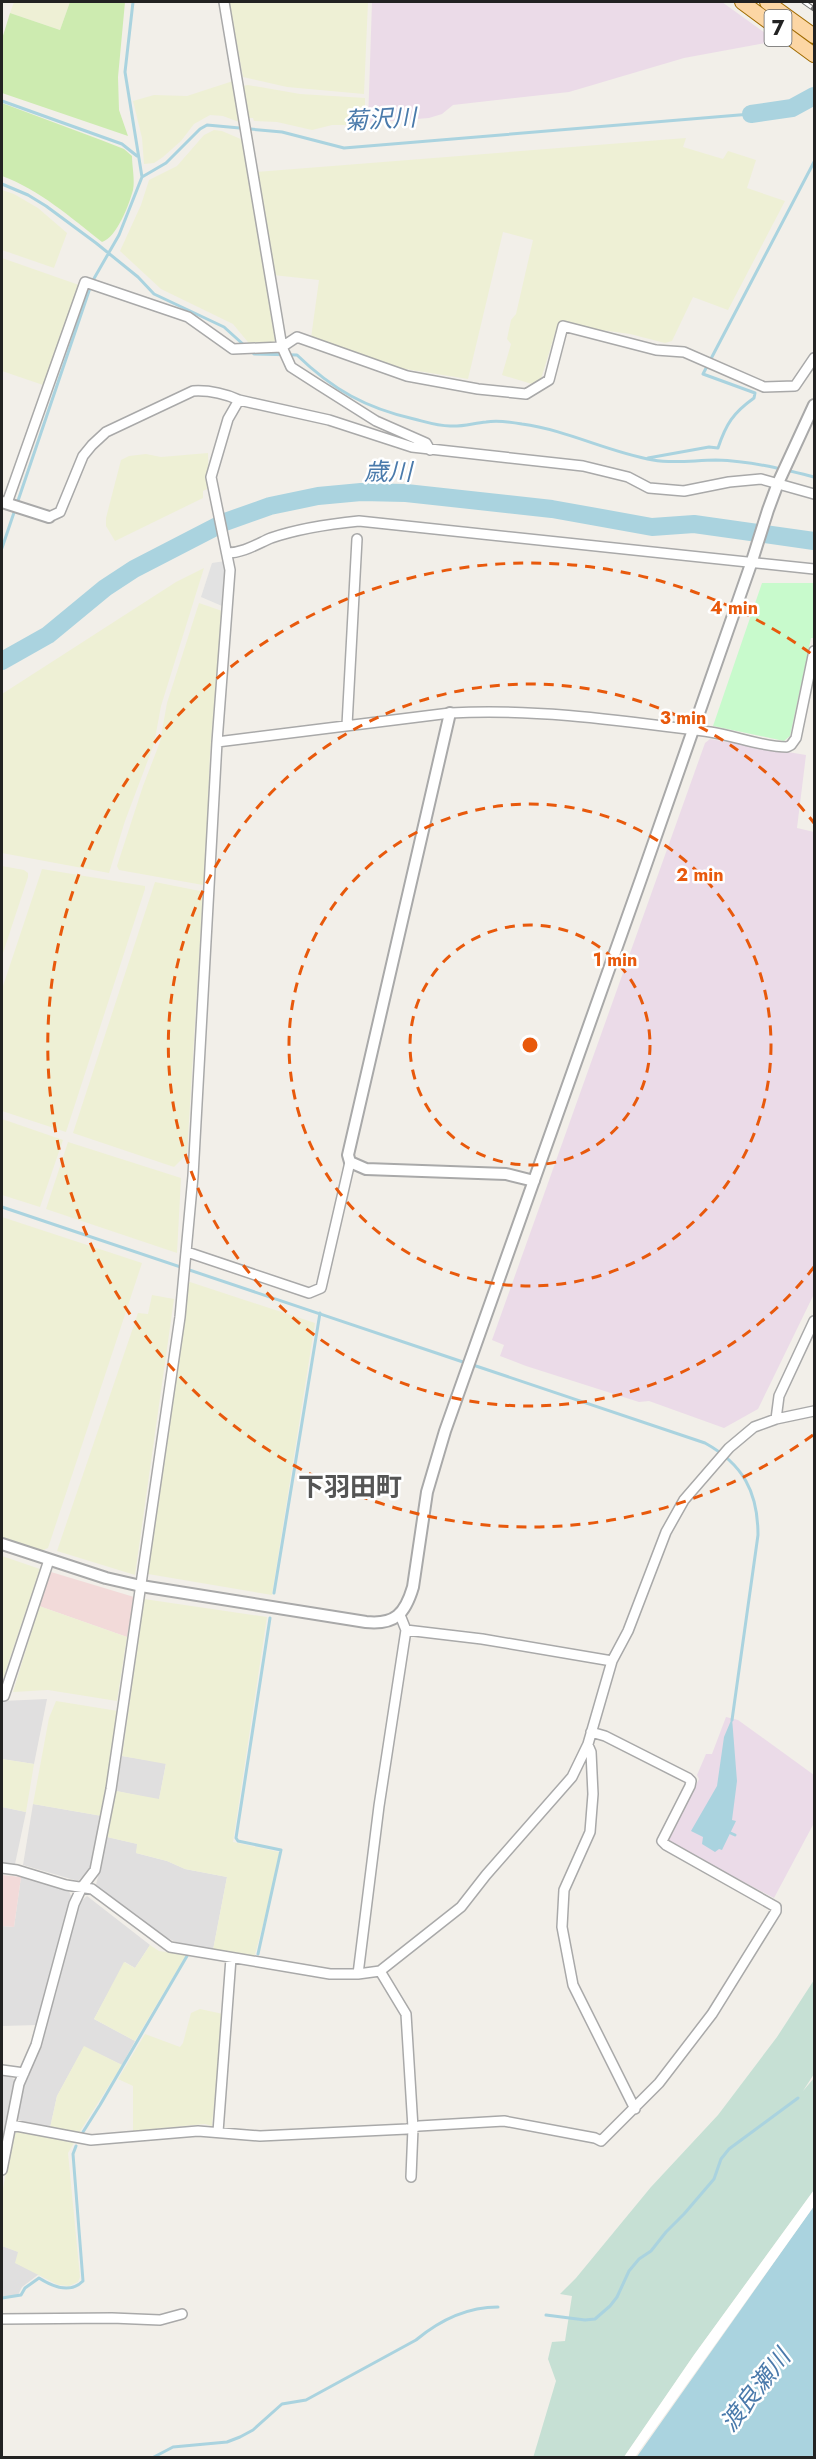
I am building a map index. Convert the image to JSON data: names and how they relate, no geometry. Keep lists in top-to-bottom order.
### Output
{
  "streets": {
    "main road": ["7"]
  },
  "districts": ["下羽田町"],
  "water": ["菊沢川", "歳川", "渡良瀬川"],
  "rings": [
    "4 min",
    "3 min",
    "2 min",
    "1 min"
  ]
}
